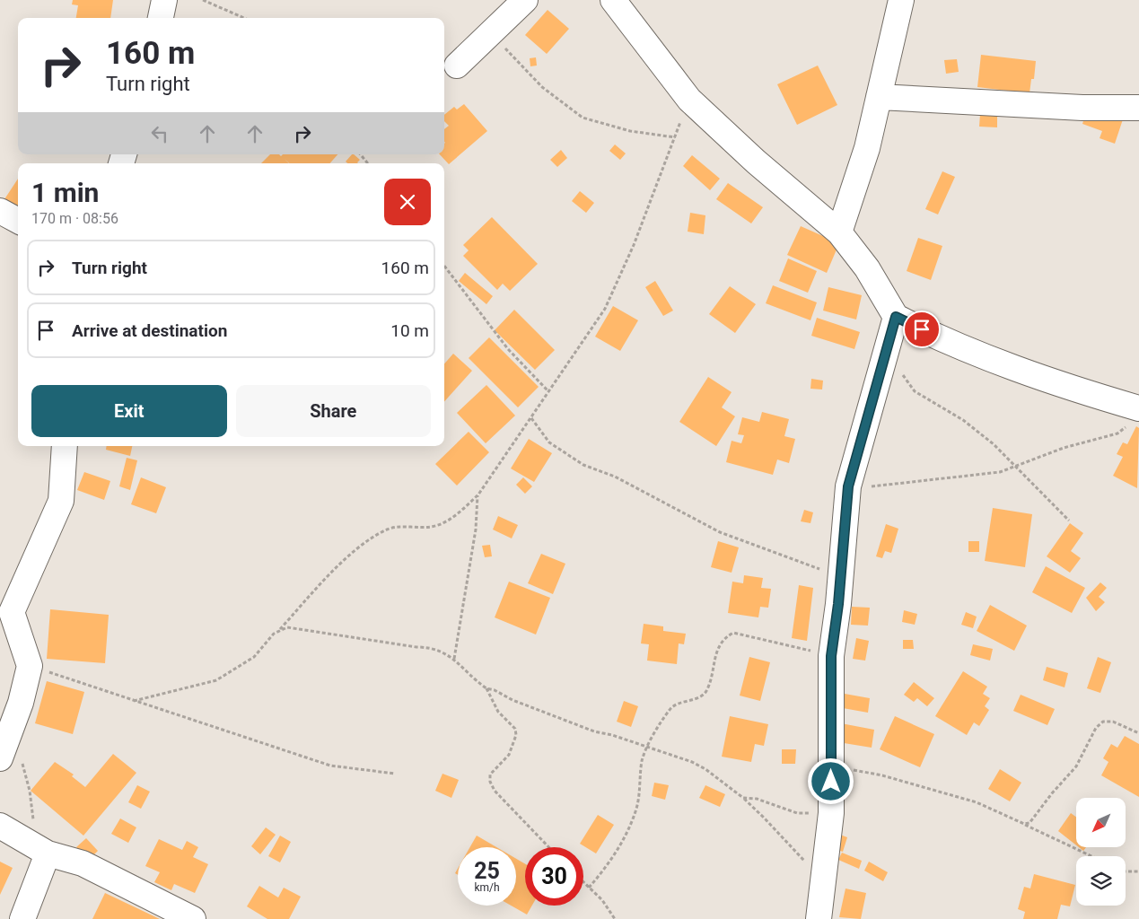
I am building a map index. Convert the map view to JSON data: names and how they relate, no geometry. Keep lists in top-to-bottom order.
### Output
{
  "north": "bottom left",
  "page": {
    "turn": ["160 m", "Turn right"],
    "heading": ["1 min", "170 m · 08:56"],
    "list": [
      {
        "name": "Turn right",
        "value": "160 m"
      },
      {
        "name": "Arrive at destination",
        "value": "10 m"
      }
    ],
    "buttons": ["Exit", "Share"],
    "speed": "25 km/h",
    "limit": "30"
  }
}
